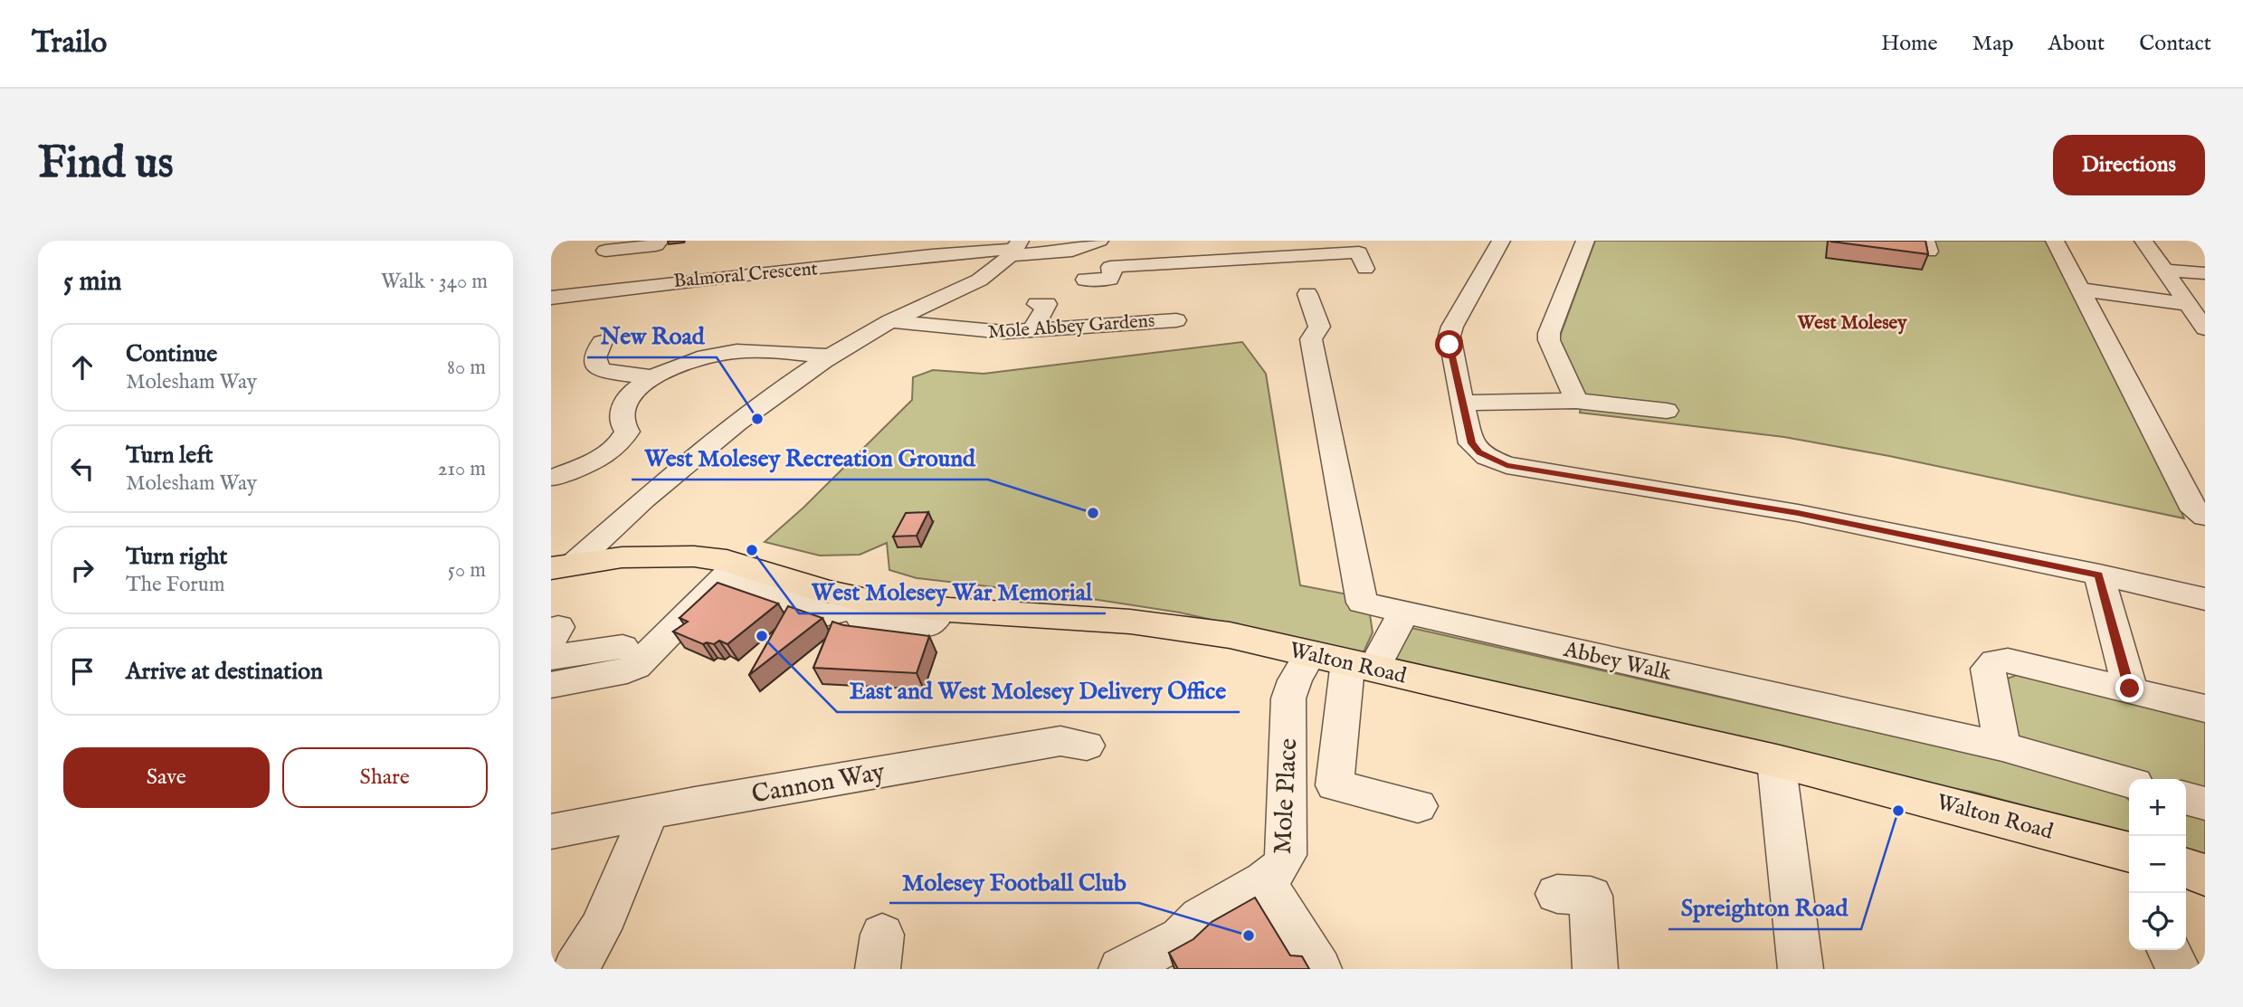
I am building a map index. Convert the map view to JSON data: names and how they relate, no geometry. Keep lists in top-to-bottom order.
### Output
{
  "streets": {
    "main road": ["Walton Road"],
    "street": [
      "Balmoral Crescent",
      "Mole Abbey Gardens",
      "Abbey Walk",
      "Cannon Way",
      "Mole Place"
    ]
  },
  "crossings": [
    ["Walton Road", "Mole Place"]
  ],
  "districts": ["West Molesey"],
  "places": [
    "New Road",
    "West Molesey Recreation Ground",
    "West Molesey War Memorial",
    "East and West Molesey Delivery Office",
    "Spreighton Road",
    "Molesey Football Club"
  ],
  "page": {
    "header": "Trailo",
    "nav": [
      "Home",
      "Map",
      "About",
      "Contact"
    ],
    "buttons": [
      "Directions",
      ["Save", "Share"]
    ],
    "title": "Find us",
    "heading": ["5 min", "Walk · 340 m"],
    "list": [
      ["Continue", "Molesham Way", "80 m"],
      ["Turn left", "Molesham Way", "210 m"],
      ["Turn right", "The Forum", "50 m"],
      "Arrive at destination"
    ],
    "map_buttons": ["+", "−"]
  }
}
